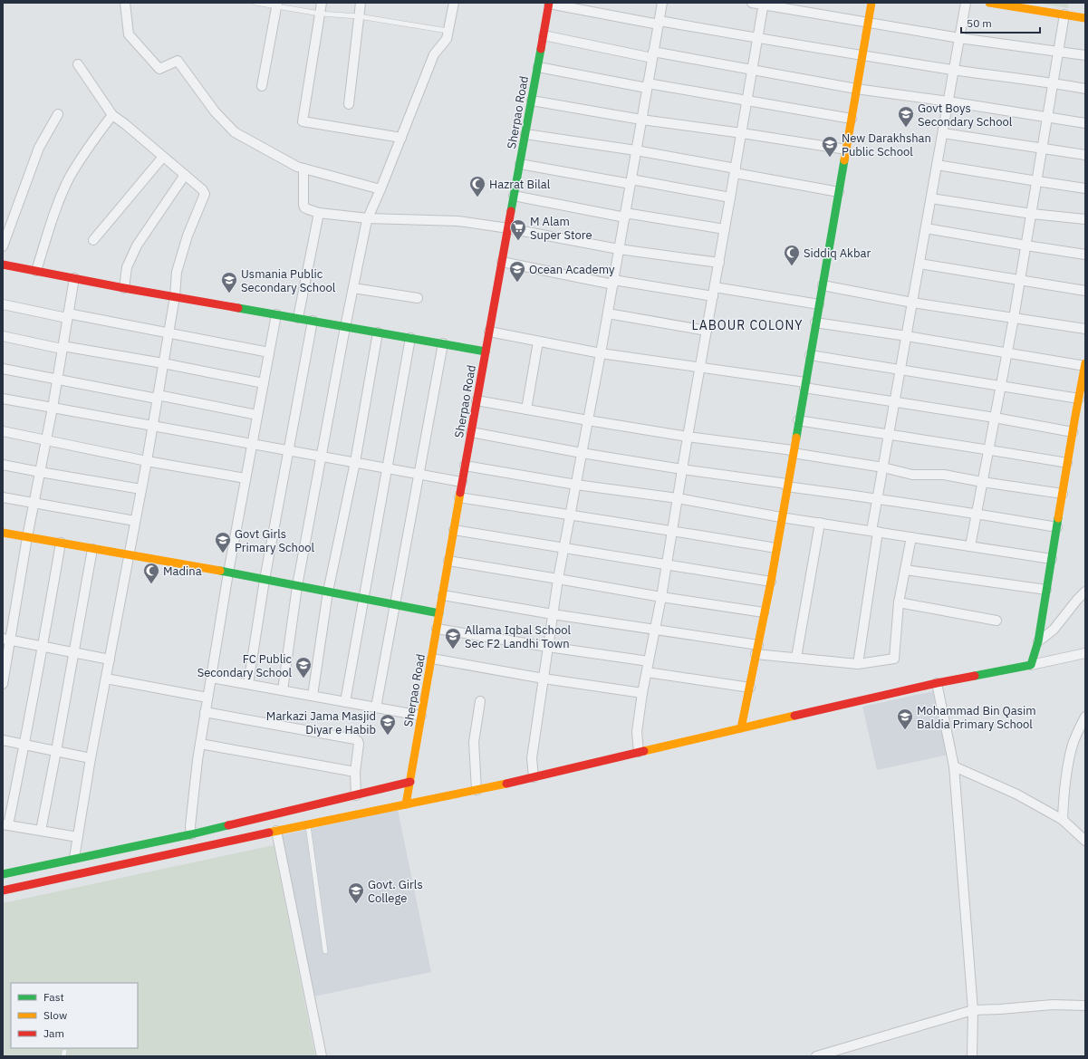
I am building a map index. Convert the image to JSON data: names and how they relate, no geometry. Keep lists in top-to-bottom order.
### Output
{
  "streets": {
    "street": ["Sherpao Road"]
  },
  "districts": ["LABOUR COLONY"],
  "places": {
    "school or university": [
      "Govt Boys Secondary School",
      "New Darakhshan Public School",
      "Ocean Academy",
      "Usmania Public Secondary School",
      "Govt Girls Primary School",
      "Allama Iqbal School Sec F2 Landhi Town",
      "FC Public Secondary School",
      "Mohammad Bin Qasim Baldia Primary School",
      "Markazi Jama Masjid Diyar e Habib",
      "Govt. Girls College"
    ],
    "mosque": ["Hazrat Bilal", "Siddiq Akbar", "Madina"],
    "supermarket": ["M Alam Super Store"]
  },
  "legend": ["Fast", "Slow", "Jam"],
  "scale_bar": "50 m"
}
